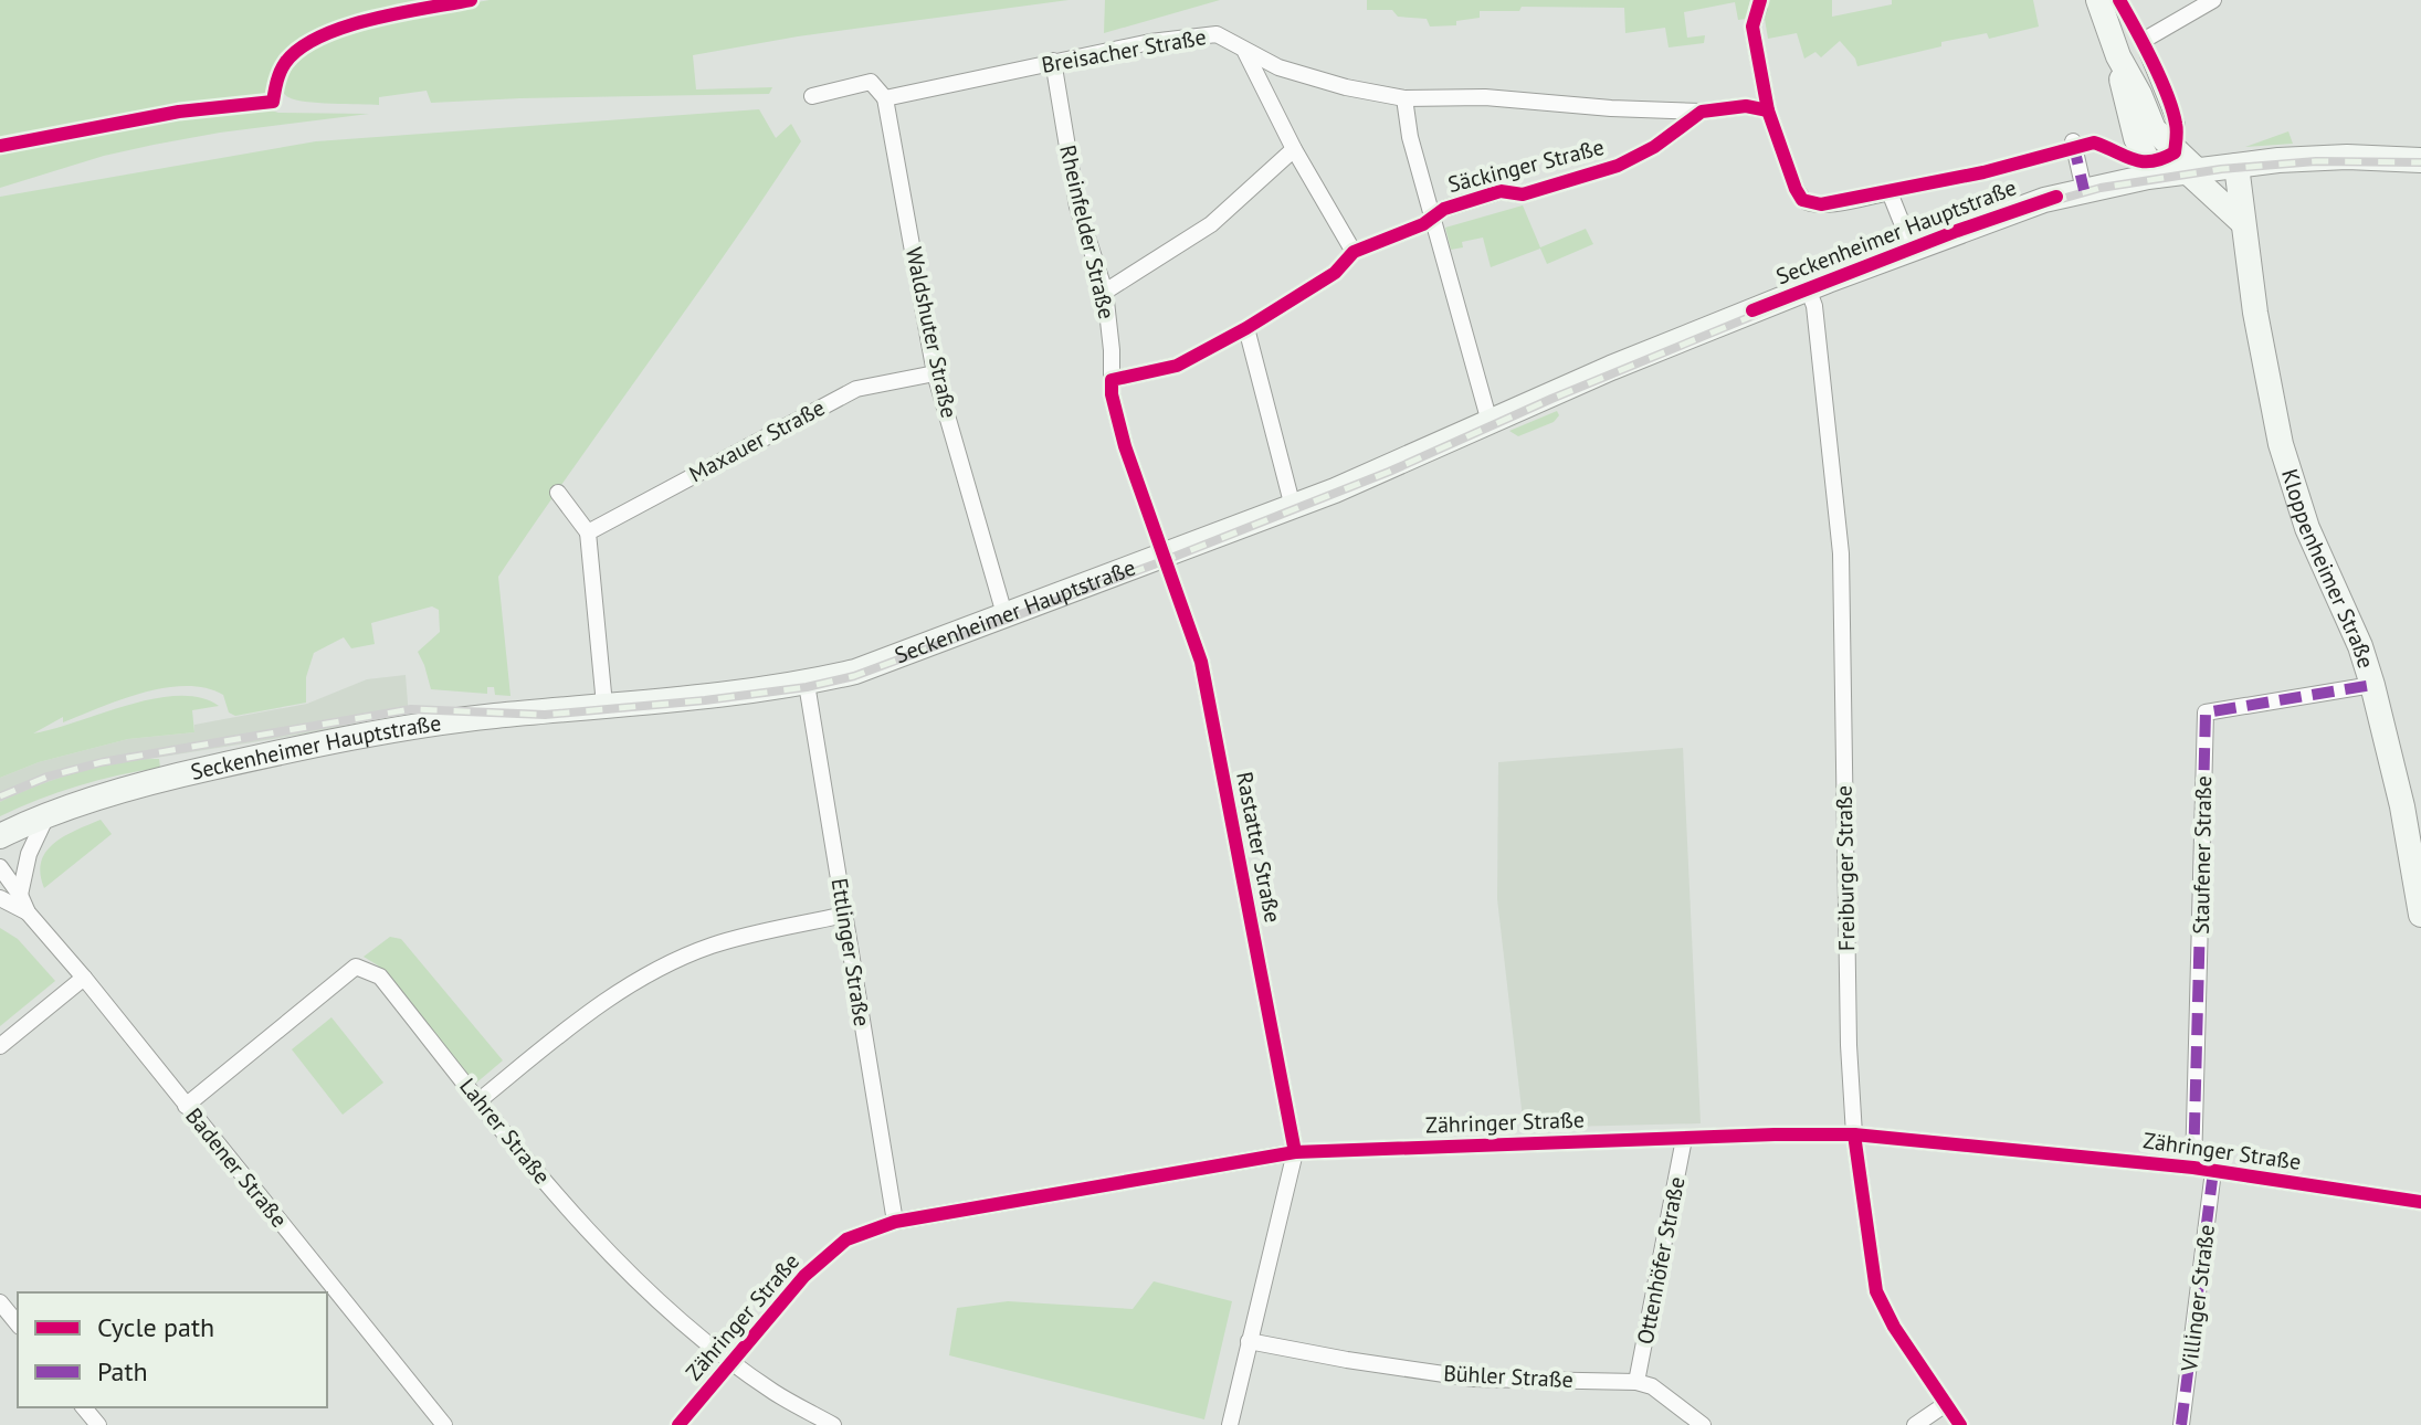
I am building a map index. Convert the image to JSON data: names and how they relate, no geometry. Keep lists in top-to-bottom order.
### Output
{
  "streets": {
    "main road": ["Seckenheimer Hauptstraße", "Kloppenheimer Straße"],
    "street": [
      "Breisacher Straße",
      "Säckinger Straße",
      "Rheinfelder Straße",
      "Waldshuter Straße",
      "Maxauer Straße",
      "Rastatter Straße",
      "Staufener Straße",
      "Freiburger Straße",
      "Ettlinger Straße",
      "Zähringer Straße",
      "Lahrer Straße",
      "Badener Straße",
      "Ottenhöfer Straße",
      "Villinger Straße",
      "Bühler Straße"
    ]
  },
  "crossings": [
    ["Breisacher Straße", "Säckinger Straße"],
    ["Breisacher Straße", "Rheinfelder Straße"],
    ["Breisacher Straße", "Waldshuter Straße"],
    ["Säckinger Straße", "Rheinfelder Straße"],
    ["Rheinfelder Straße", "Seckenheimer Hauptstraße"],
    ["Rheinfelder Straße", "Rastatter Straße"],
    ["Seckenheimer Hauptstraße", "Waldshuter Straße"],
    ["Seckenheimer Hauptstraße", "Kloppenheimer Straße"],
    ["Seckenheimer Hauptstraße", "Rastatter Straße"],
    ["Seckenheimer Hauptstraße", "Freiburger Straße"],
    ["Seckenheimer Hauptstraße", "Ettlinger Straße"],
    ["Waldshuter Straße", "Maxauer Straße"],
    ["Kloppenheimer Straße", "Staufener Straße"],
    ["Rastatter Straße", "Zähringer Straße"],
    ["Rastatter Straße", "Bühler Straße"],
    ["Staufener Straße", "Zähringer Straße"],
    ["Freiburger Straße", "Zähringer Straße"],
    ["Ettlinger Straße", "Zähringer Straße"],
    ["Zähringer Straße", "Lahrer Straße"],
    ["Zähringer Straße", "Ottenhöfer Straße"],
    ["Zähringer Straße", "Villinger Straße"],
    ["Lahrer Straße", "Badener Straße"],
    ["Ottenhöfer Straße", "Bühler Straße"]
  ],
  "legend": ["Cycle path", "Path"]
}
